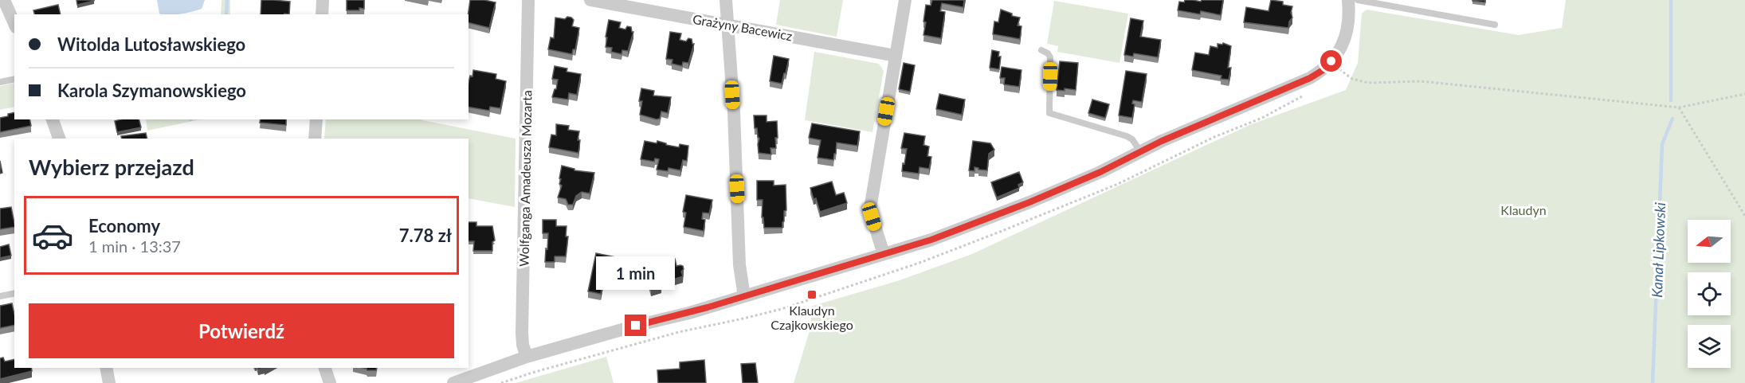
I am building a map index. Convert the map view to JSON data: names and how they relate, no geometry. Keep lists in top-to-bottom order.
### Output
{
  "streets": {
    "street": ["Grażyny Bacewicz", "Wolfganga Amadeusza Mozarta"]
  },
  "water": ["Kanał Lipkowski"],
  "parks": ["Klaudyn"],
  "places": {
    "transit": ["Klaudyn Czajkowskiego"]
  },
  "north": "left",
  "page": {
    "banner": ["Witolda Lutosławskiego", "Karola Szymanowskiego"],
    "heading": "Wybierz przejazd",
    "list": [
      {
        "name": "Economy",
        "note": "1 min · 13:37",
        "value": "7.78 zł"
      }
    ],
    "bubble": "1 min",
    "buttons": "Potwierdź"
  }
}
